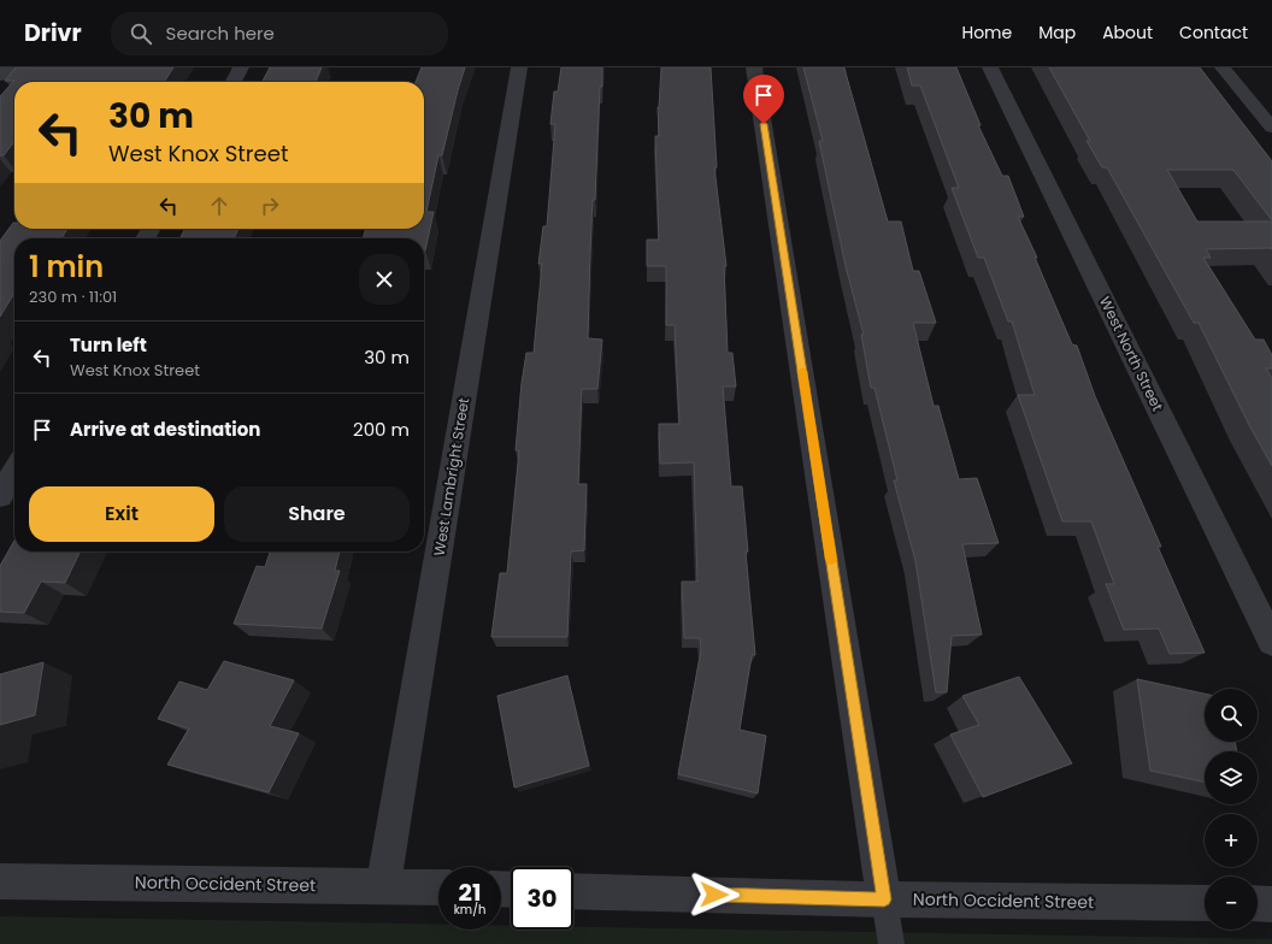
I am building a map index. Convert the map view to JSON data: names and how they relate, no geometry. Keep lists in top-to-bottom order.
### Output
{
  "streets": {
    "street": ["West North Street", "West Lambright Street", "North Occident Street"]
  },
  "crossings": [
    ["West Lambright Street", "North Occident Street"]
  ],
  "page": {
    "header": "Drivr",
    "search": "Search here",
    "nav": [
      "Home",
      "Map",
      "About",
      "Contact"
    ],
    "turn": ["30 m", "West Knox Street"],
    "heading": ["1 min", "230 m · 11:01"],
    "list": [
      {
        "name": "Turn left",
        "note": "West Knox Street",
        "value": "30 m"
      },
      {
        "name": "Arrive at destination",
        "value": "200 m"
      }
    ],
    "buttons": ["Exit", "Share"],
    "map_buttons": ["+", "−"],
    "speed": "21 km/h",
    "limit": "30"
  }
}
